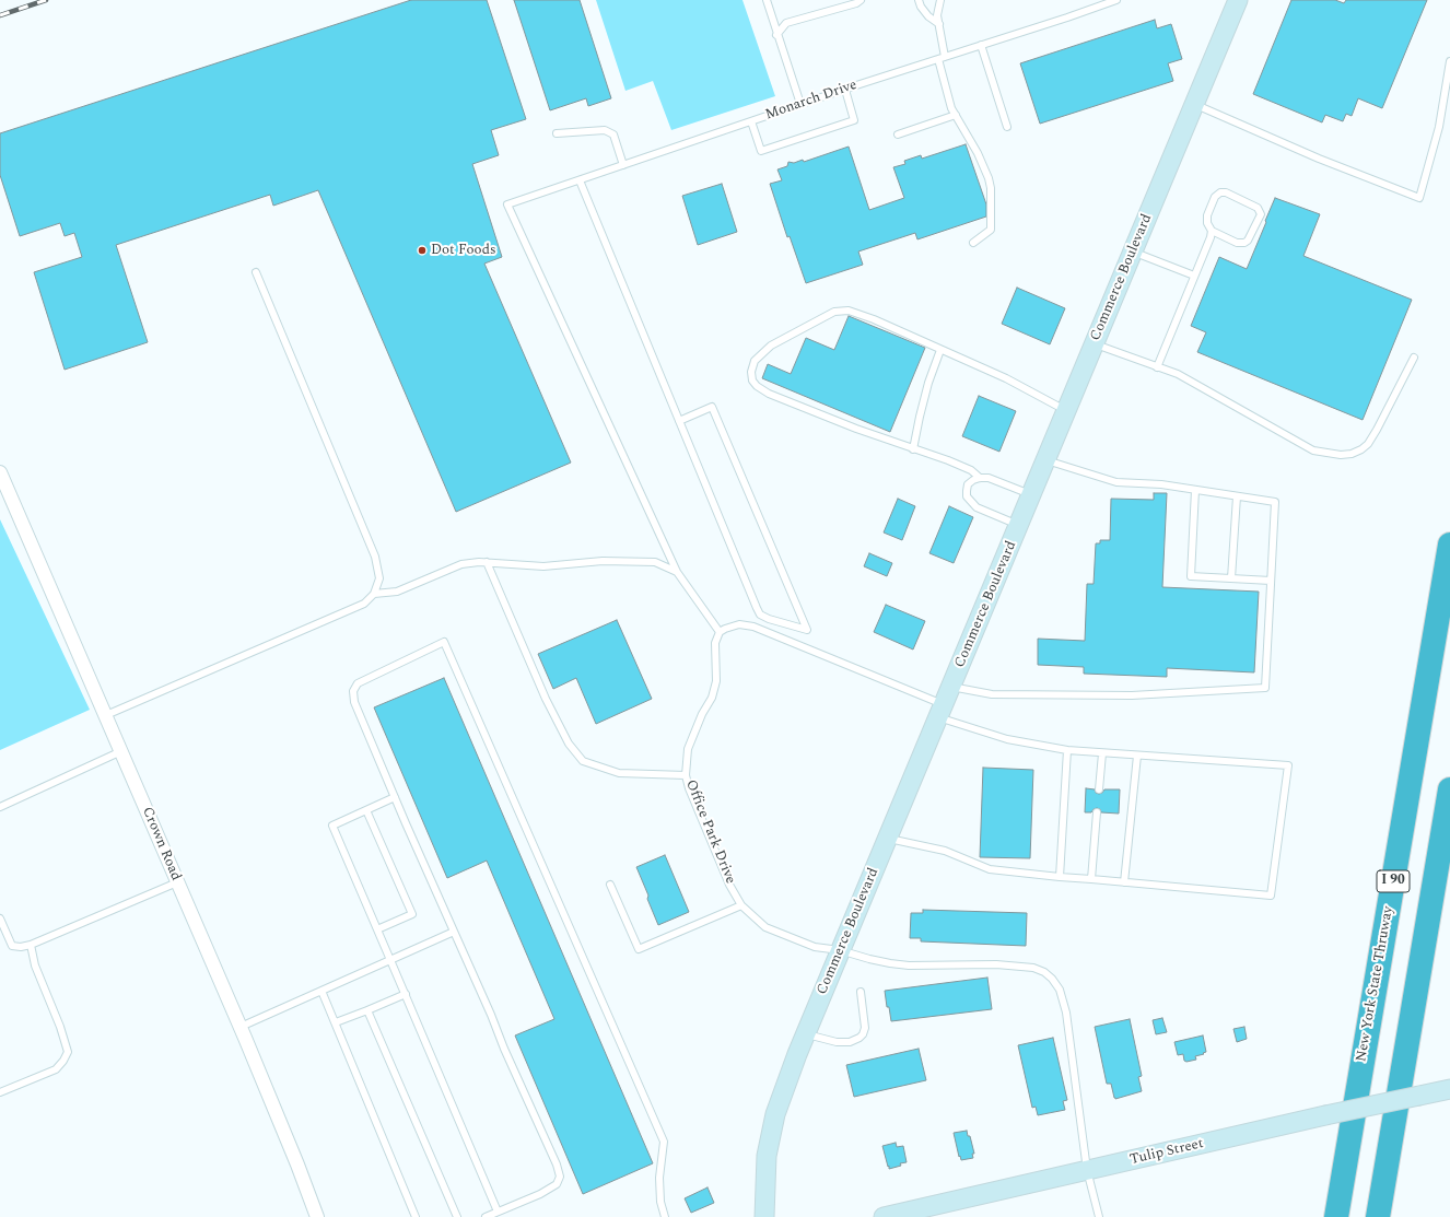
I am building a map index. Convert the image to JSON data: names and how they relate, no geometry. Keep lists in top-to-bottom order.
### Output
{
  "streets": {
    "highway": ["I 90", "New York State Thruway"],
    "street": ["Commerce Boulevard", "Crown Road", "Tulip Street"],
    "lane": ["Monarch Drive", "Office Park Drive"]
  },
  "crossings": [
    ["Commerce Boulevard", "Office Park Drive"],
    ["Office Park Drive", "Tulip Street"]
  ],
  "places": ["Dot Foods"]
}
